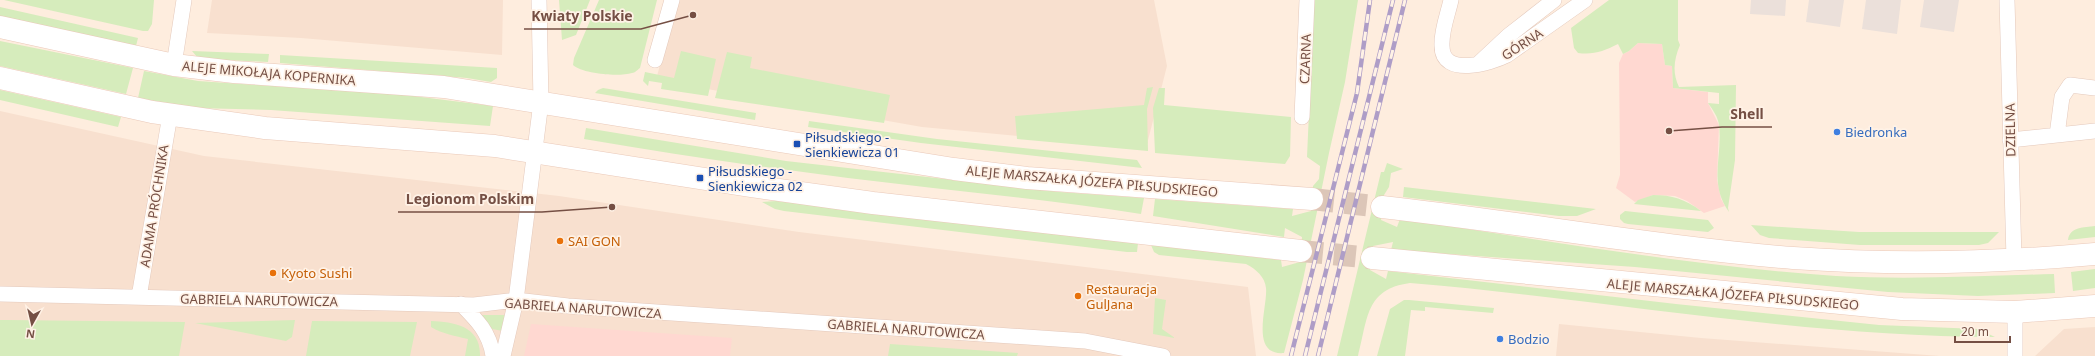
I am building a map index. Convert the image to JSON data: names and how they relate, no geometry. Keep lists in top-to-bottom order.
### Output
{
  "streets": {
    "main road": ["ALEJE MIKOŁAJA KOPERNIKA", "ALEJE MARSZAŁKA JÓZEFA PIŁSUDSKIEGO"],
    "street": [
      "GÓRNA",
      "CZARNA",
      "DZIELNA",
      "ADAMA PRÓCHNIKA",
      "GABRIELA NARUTOWICZA"
    ]
  },
  "crossings": [
    ["ALEJE MIKOŁAJA KOPERNIKA", "ALEJE MARSZAŁKA JÓZEFA PIŁSUDSKIEGO"],
    ["ADAMA PRÓCHNIKA", "GABRIELA NARUTOWICZA"]
  ],
  "places": {
    "other": [
      "Kwiaty Polskie",
      "Shell",
      "Biedronka",
      "Legionom Polskim",
      "SAI GON",
      "Kyoto Sushi",
      "Restauracja GulJana",
      "Bodzio"
    ],
    "transit": ["Piłsudskiego - Sienkiewicza 01", "Piłsudskiego - Sienkiewicza 02"]
  },
  "scale_bar": "20 m",
  "north": "bottom"
}
